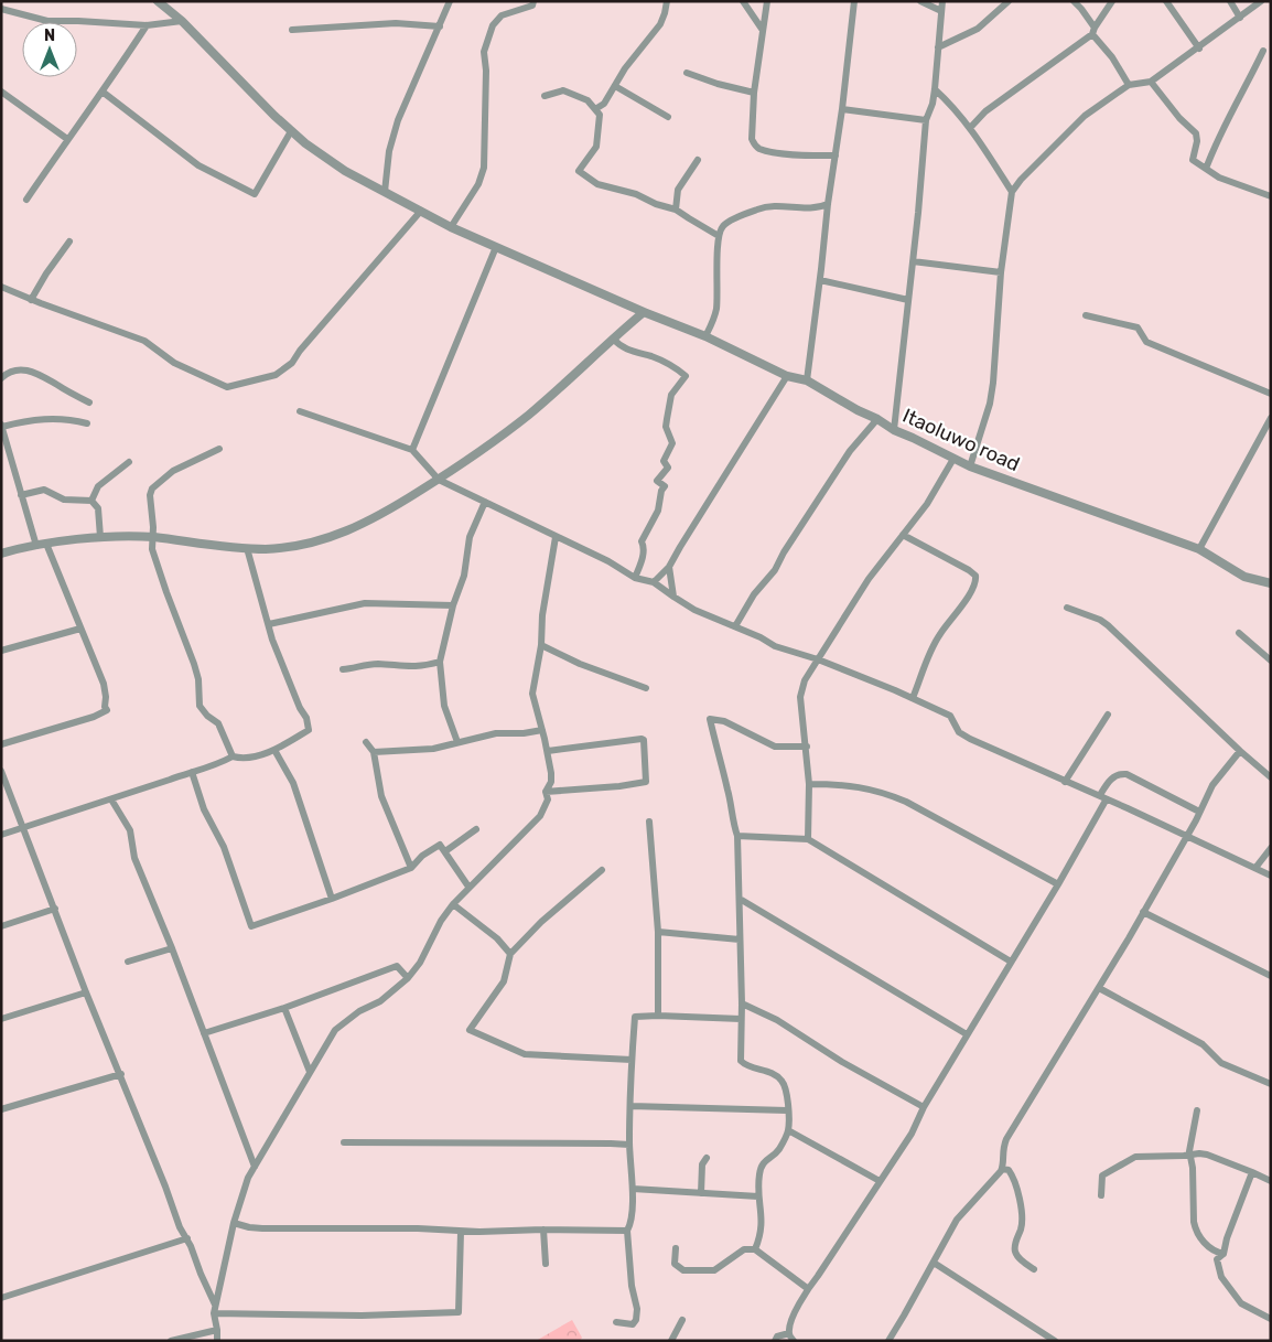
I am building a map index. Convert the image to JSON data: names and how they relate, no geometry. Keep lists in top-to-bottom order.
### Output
{
  "streets": {
    "street": ["Itaoluwo road"]
  },
  "north": "top"
}
